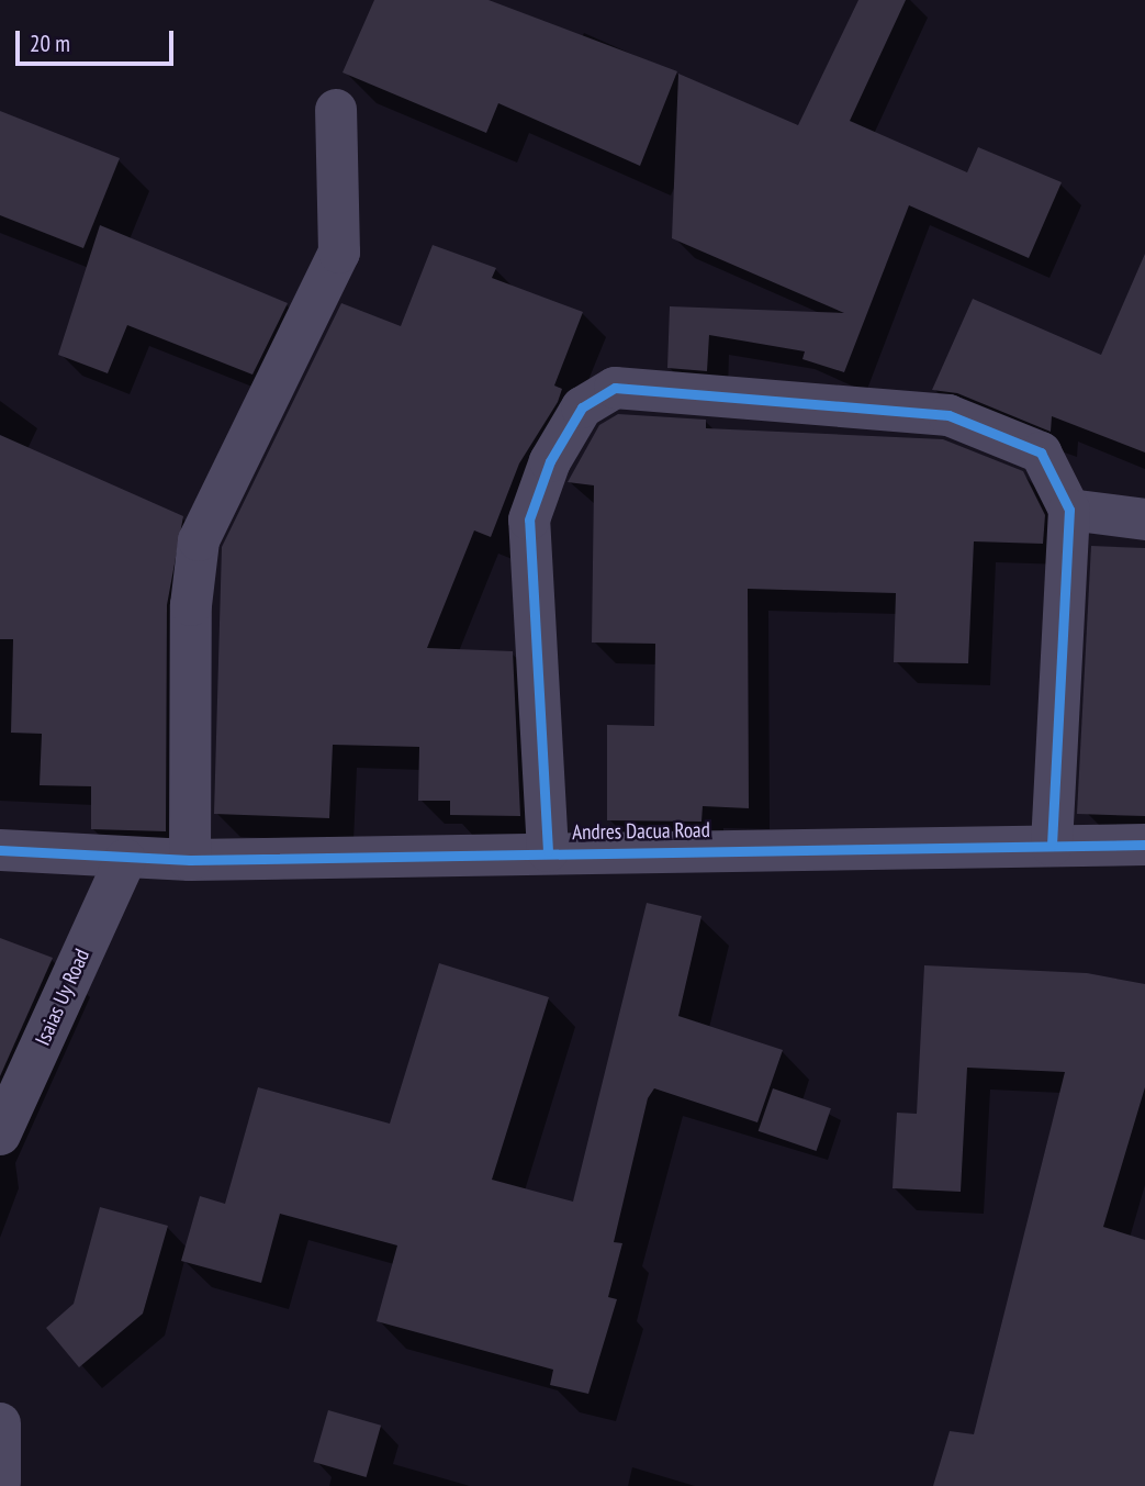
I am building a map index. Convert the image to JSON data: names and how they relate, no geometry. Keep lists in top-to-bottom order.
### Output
{
  "streets": {
    "street": ["Andres Dacua Road", "Isaias Uy Road"]
  },
  "crossings": [
    ["Andres Dacua Road", "Isaias Uy Road"]
  ],
  "scale_bar": "20 m"
}
